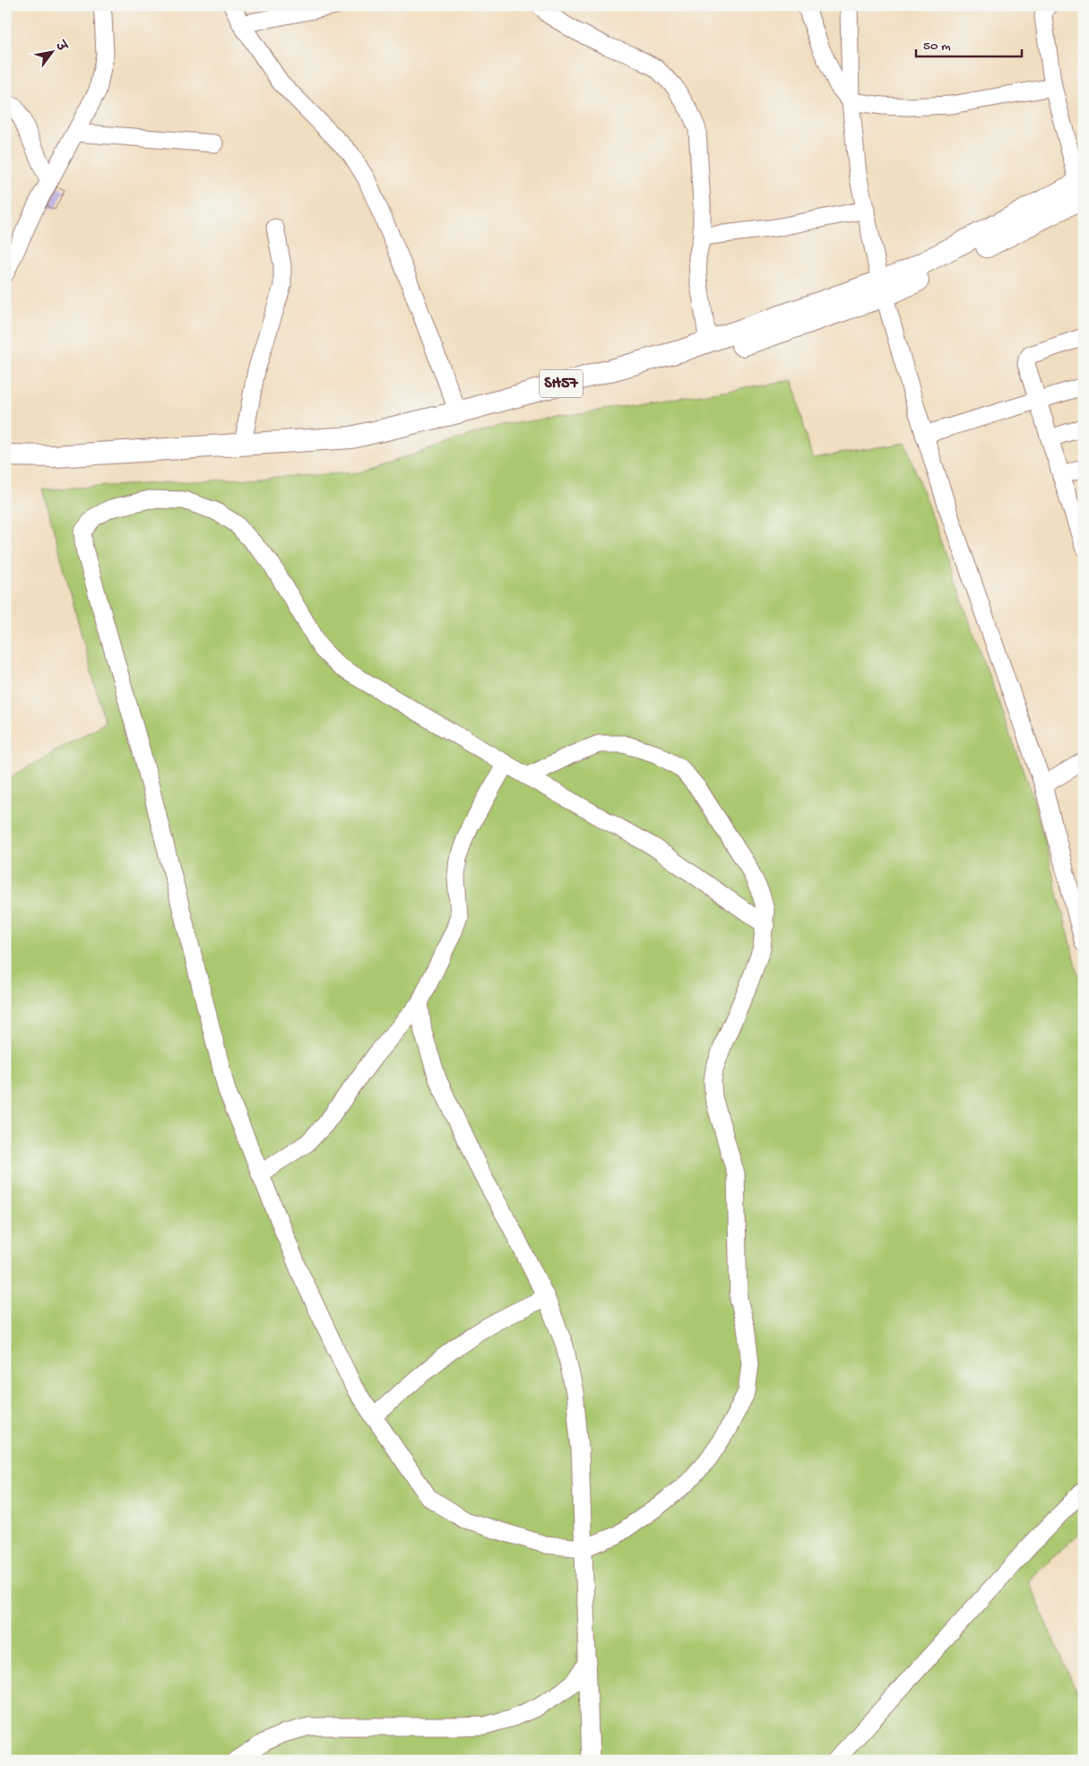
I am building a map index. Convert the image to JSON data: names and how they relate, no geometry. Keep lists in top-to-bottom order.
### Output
{
  "streets": {
    "main road": ["SH57"]
  },
  "scale_bar": "50 m",
  "north": "top right"
}
